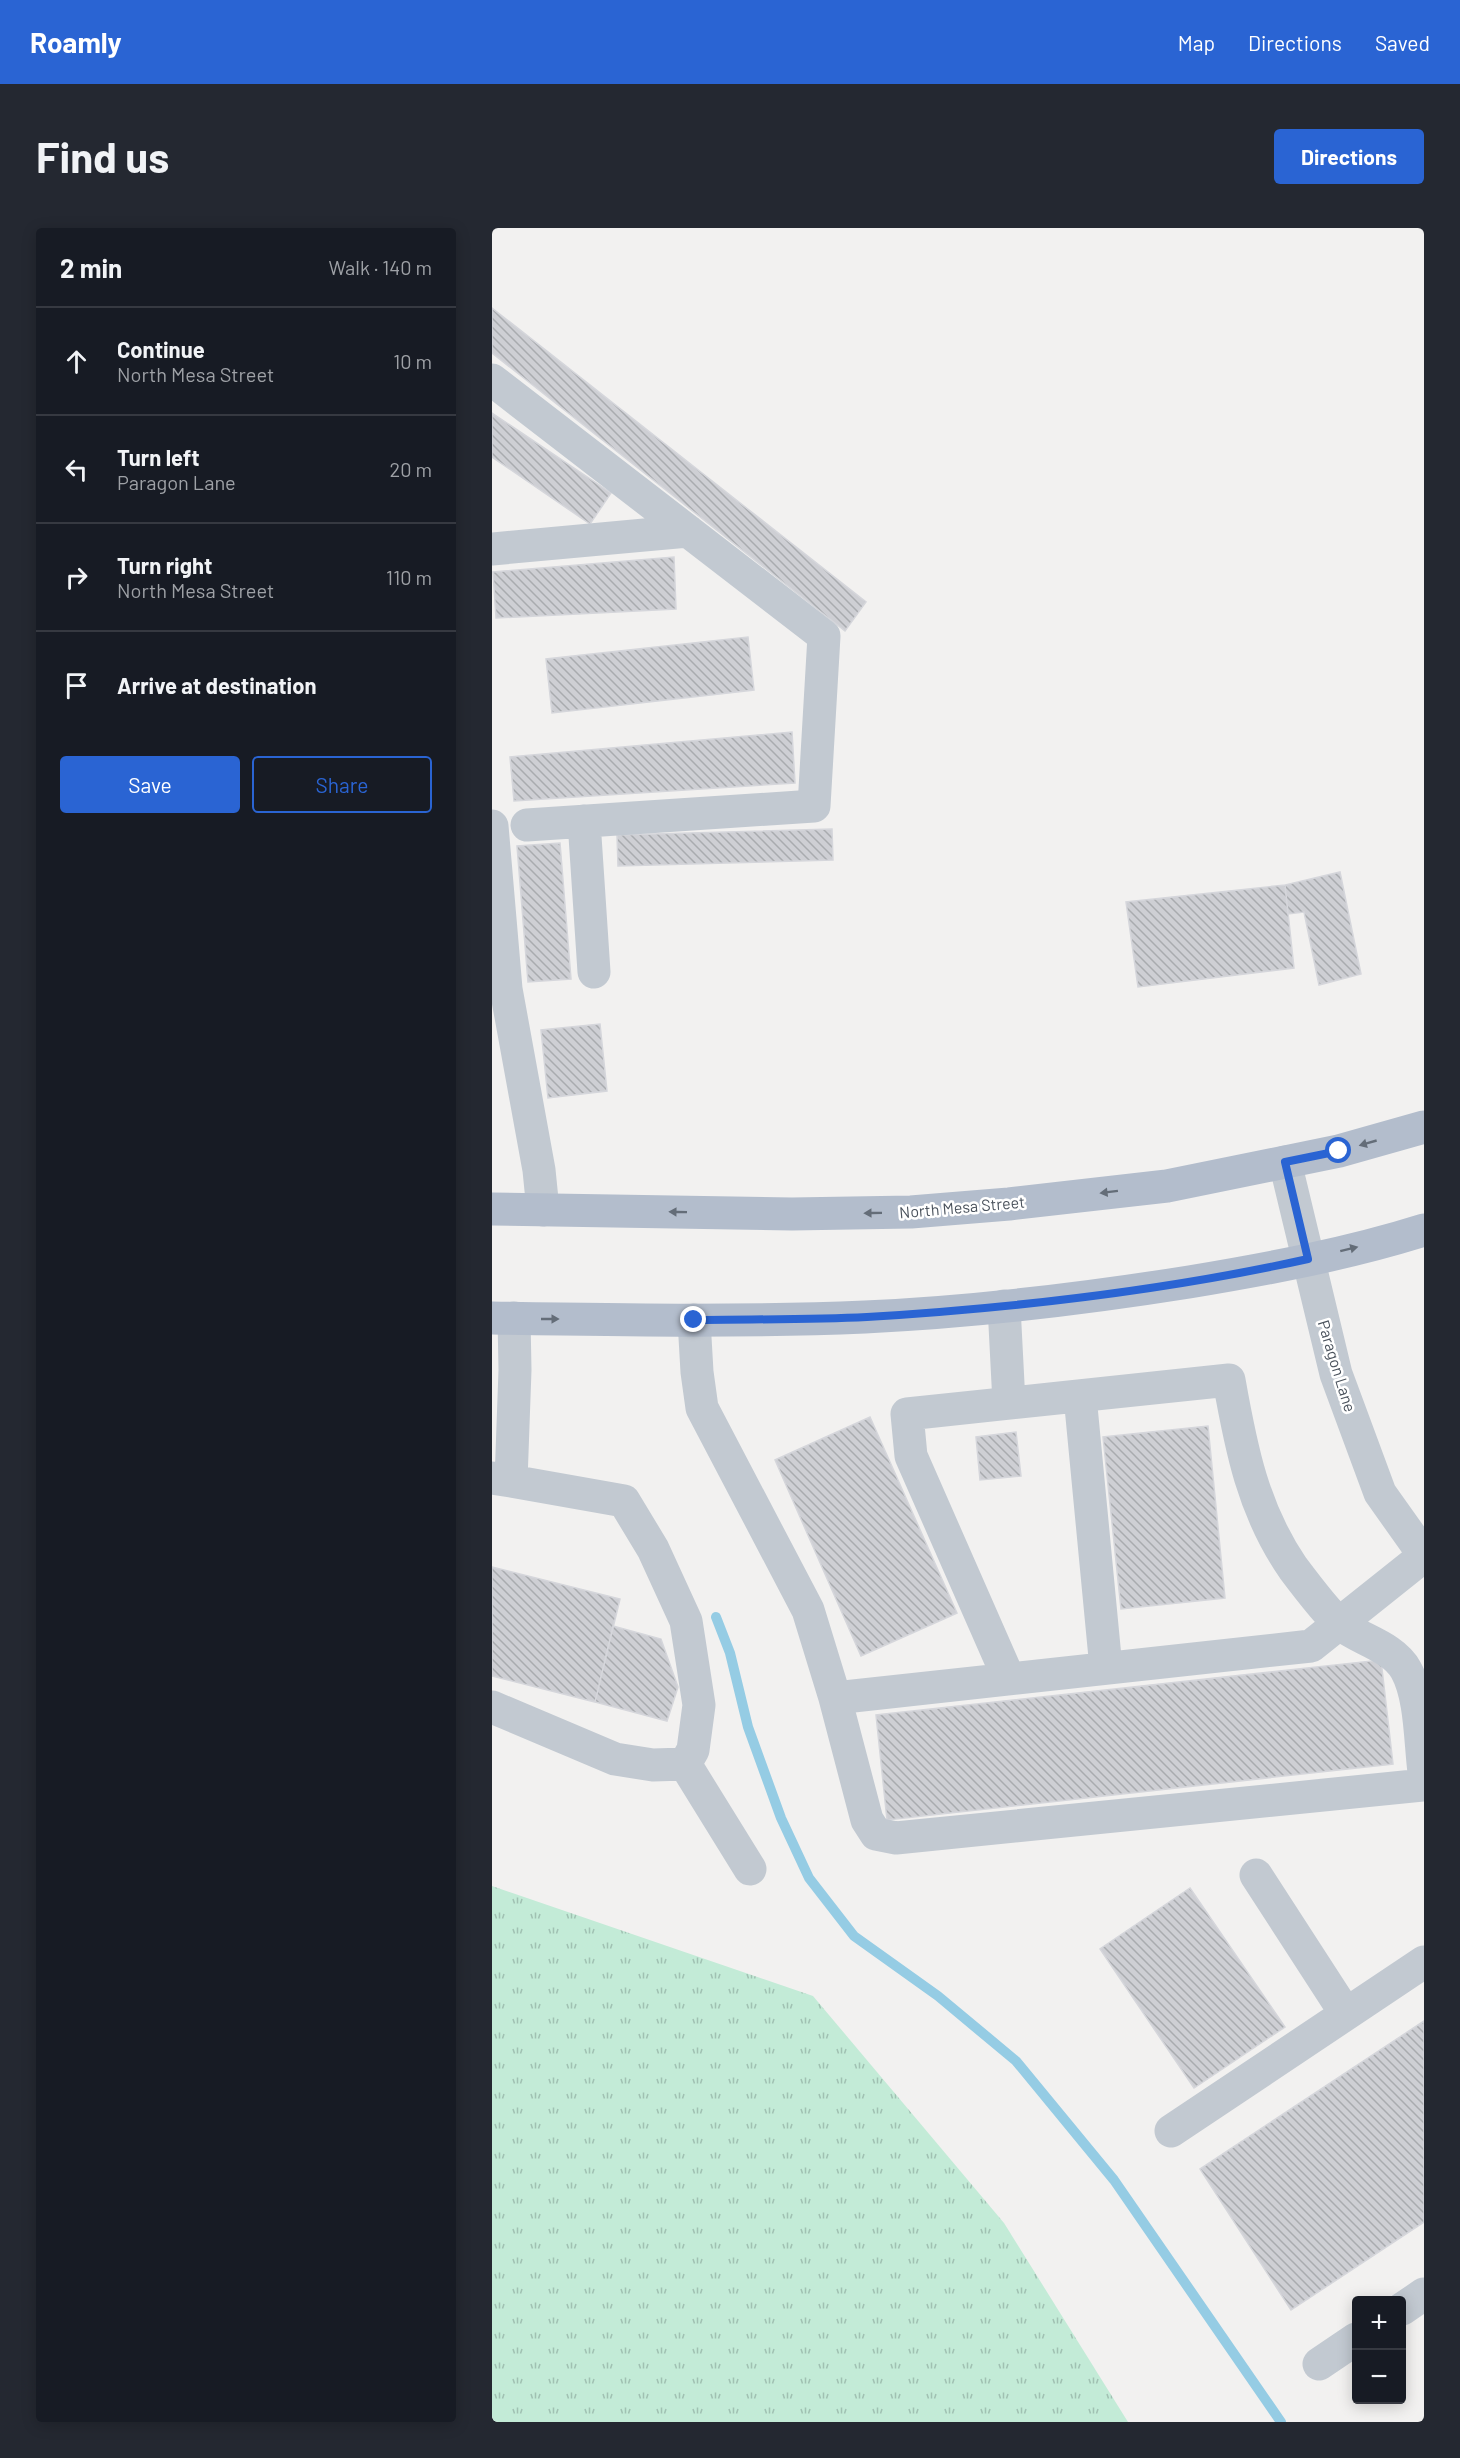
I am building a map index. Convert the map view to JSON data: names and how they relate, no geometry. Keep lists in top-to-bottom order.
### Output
{
  "streets": {
    "main road": ["North Mesa Street"],
    "street": ["Paragon Lane"]
  },
  "crossings": [
    ["North Mesa Street", "Paragon Lane"]
  ],
  "page": {
    "header": "Roamly",
    "nav": ["Map", "Directions", "Saved"],
    "buttons": [
      "Directions",
      ["Save", "Share"]
    ],
    "title": "Find us",
    "heading": ["2 min", "Walk · 140 m"],
    "list": [
      ["Continue", "North Mesa Street", "10 m"],
      ["Turn left", "Paragon Lane", "20 m"],
      ["Turn right", "North Mesa Street", "110 m"],
      "Arrive at destination"
    ],
    "map_buttons": ["+", "−"]
  }
}
